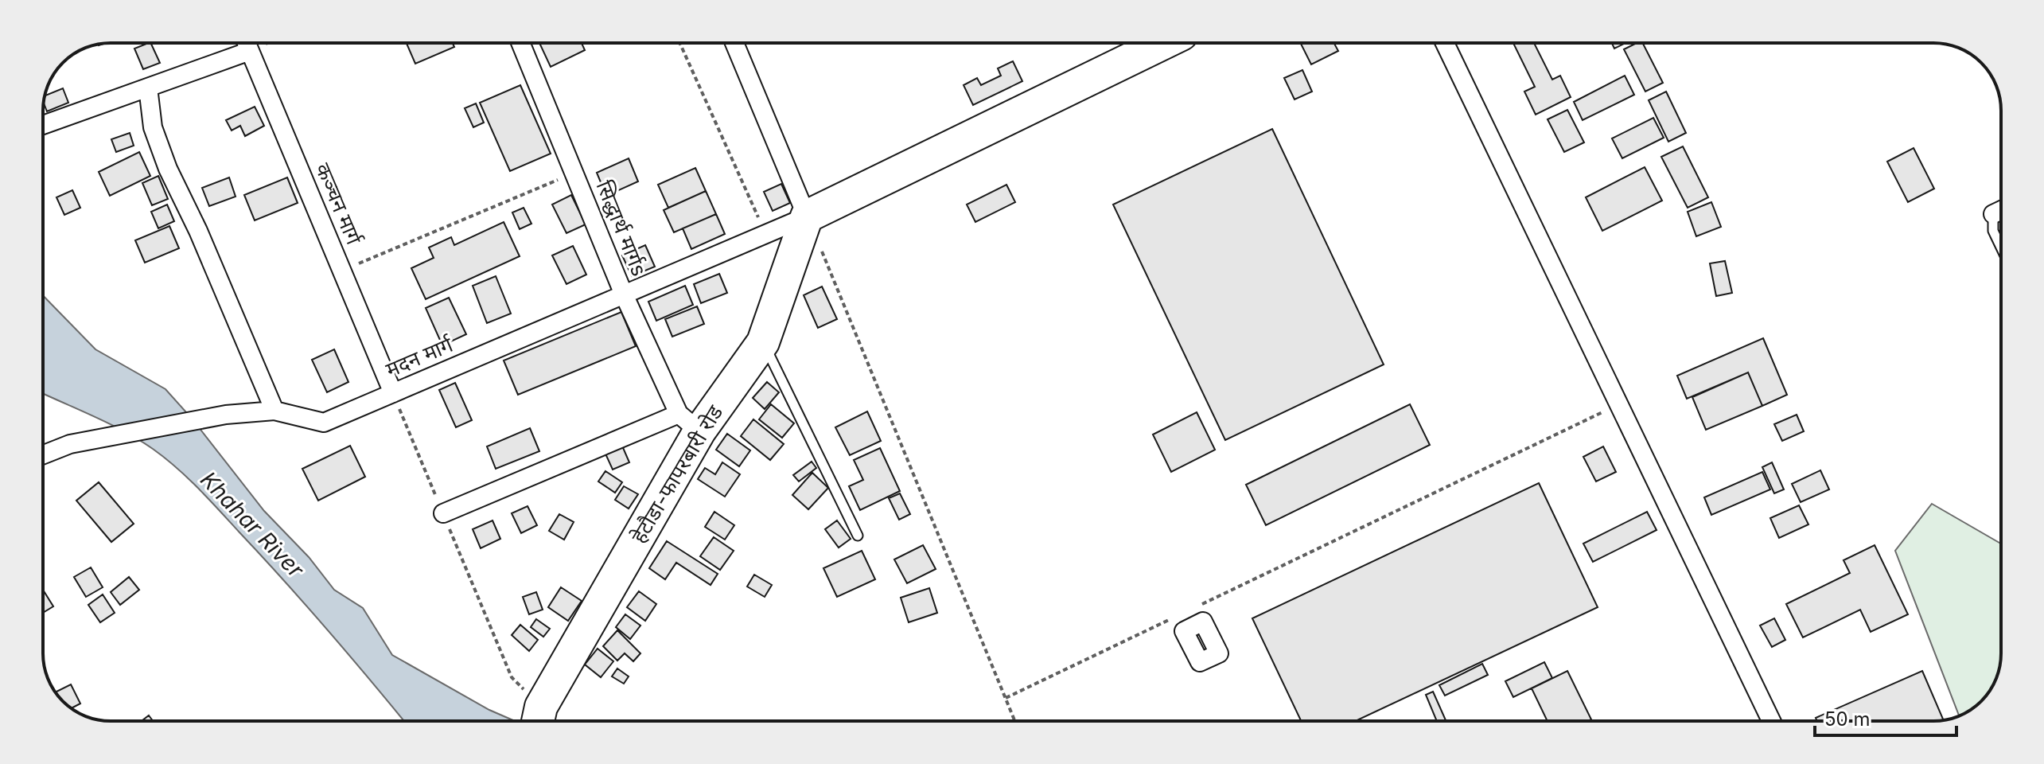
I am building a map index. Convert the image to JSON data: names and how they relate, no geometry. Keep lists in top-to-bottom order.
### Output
{
  "streets": {
    "highway": ["हेटौडा-फापरबारी रोड"],
    "street": ["कञ्चन मार्ग", "सिद्धार्थ मार्गs", "मदन मार्ग"]
  },
  "crossings": [
    ["कञ्चन मार्ग", "मदन मार्ग"],
    ["सिद्धार्थ मार्गs", "मदन मार्ग"],
    ["सिद्धार्थ मार्गs", "हेटौडा-फापरबारी रोड"],
    ["मदन मार्ग", "हेटौडा-फापरबारी रोड"]
  ],
  "water": ["Khahar River"],
  "scale_bar": "50 m"
}
